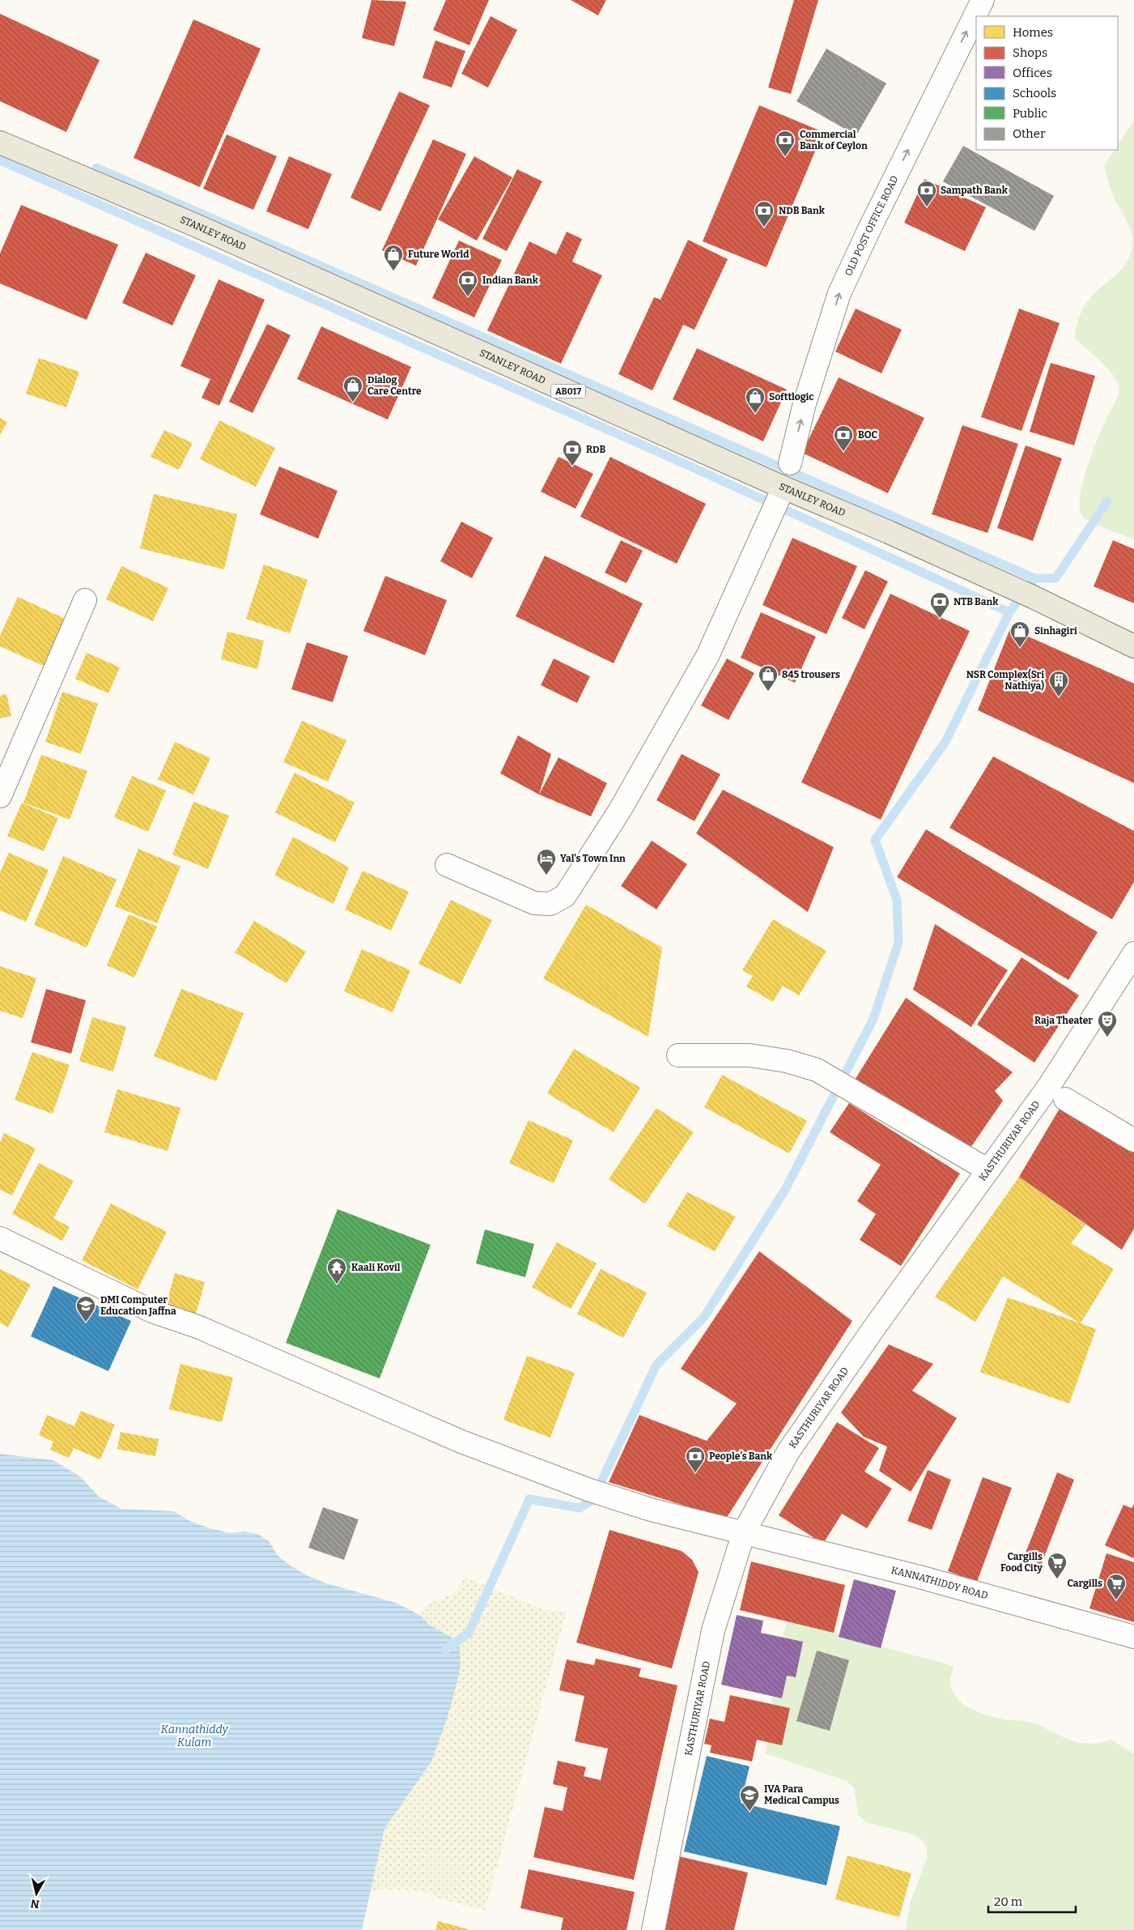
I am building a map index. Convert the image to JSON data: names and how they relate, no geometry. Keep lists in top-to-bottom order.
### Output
{
  "streets": {
    "main road": ["STANLEY ROAD", "AB017"],
    "street": ["OLD POST OFFICE ROAD", "KASTHURIYAR ROAD", "KANNATHIDDY ROAD"]
  },
  "crossings": [
    ["KASTHURIYAR ROAD", "KANNATHIDDY ROAD"]
  ],
  "one_way": ["OLD POST OFFICE ROAD"],
  "water": ["Kannathiddy Kulam"],
  "places": {
    "bank": [
      "Commercial Bank of Ceylon",
      "Sampath Bank",
      "NDB Bank",
      "Indian Bank",
      "BOC",
      "RDB",
      "NTB Bank",
      "People's Bank"
    ],
    "shop": [
      "Future World",
      "Dialog Care Centre",
      "Softtlogic",
      "Sinhagiri",
      "845 trousers"
    ],
    "building": ["NSR Complex(Sri Nathiya)"],
    "hotel": ["Yal's Town Inn"],
    "theatre": ["Raja Theater"],
    "temple": ["Kaali Kovil"],
    "school or university": ["DMI Computer Education Jaffna", "IVA Para Medical Campus"],
    "supermarket": ["Cargills Food City", "Cargills"]
  },
  "legend": [
    "Homes",
    "Shops",
    "Offices",
    "Schools",
    "Public",
    "Other"
  ],
  "scale_bar": "20 m",
  "north": "bottom"
}
